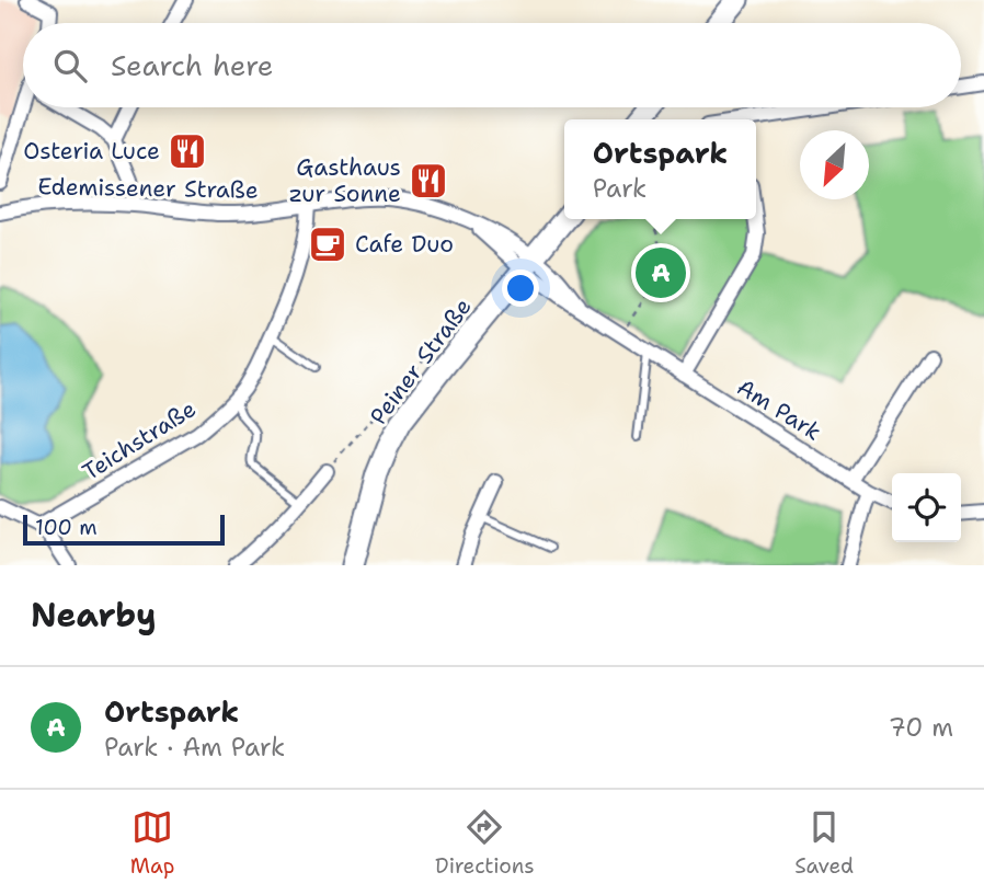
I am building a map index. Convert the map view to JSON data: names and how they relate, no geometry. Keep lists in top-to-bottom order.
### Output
{
  "streets": {
    "main road": ["Peiner Straße"],
    "street": ["Edemissener Straße", "Am Park", "Teichstraße"]
  },
  "crossings": [
    ["Edemissener Straße", "Peiner Straße"],
    ["Edemissener Straße", "Am Park"],
    ["Edemissener Straße", "Teichstraße"],
    ["Peiner Straße", "Am Park"]
  ],
  "places": {
    "restaurant": ["Osteria Luce", "Gasthaus zur Sonne"],
    "cafe": ["Cafe Duo"]
  },
  "scale_bar": "100 m",
  "north": "bottom left",
  "page": {
    "search": "Search here",
    "popup": ["Ortspark", "Park"],
    "pins": "A",
    "scale": "100 m",
    "heading": "Nearby",
    "list": [
      {
        "mark": "A",
        "name": "Ortspark",
        "note": "Park · Am Park",
        "value": "70 m"
      }
    ],
    "nav": ["Map", "Directions", "Saved"]
  }
}
